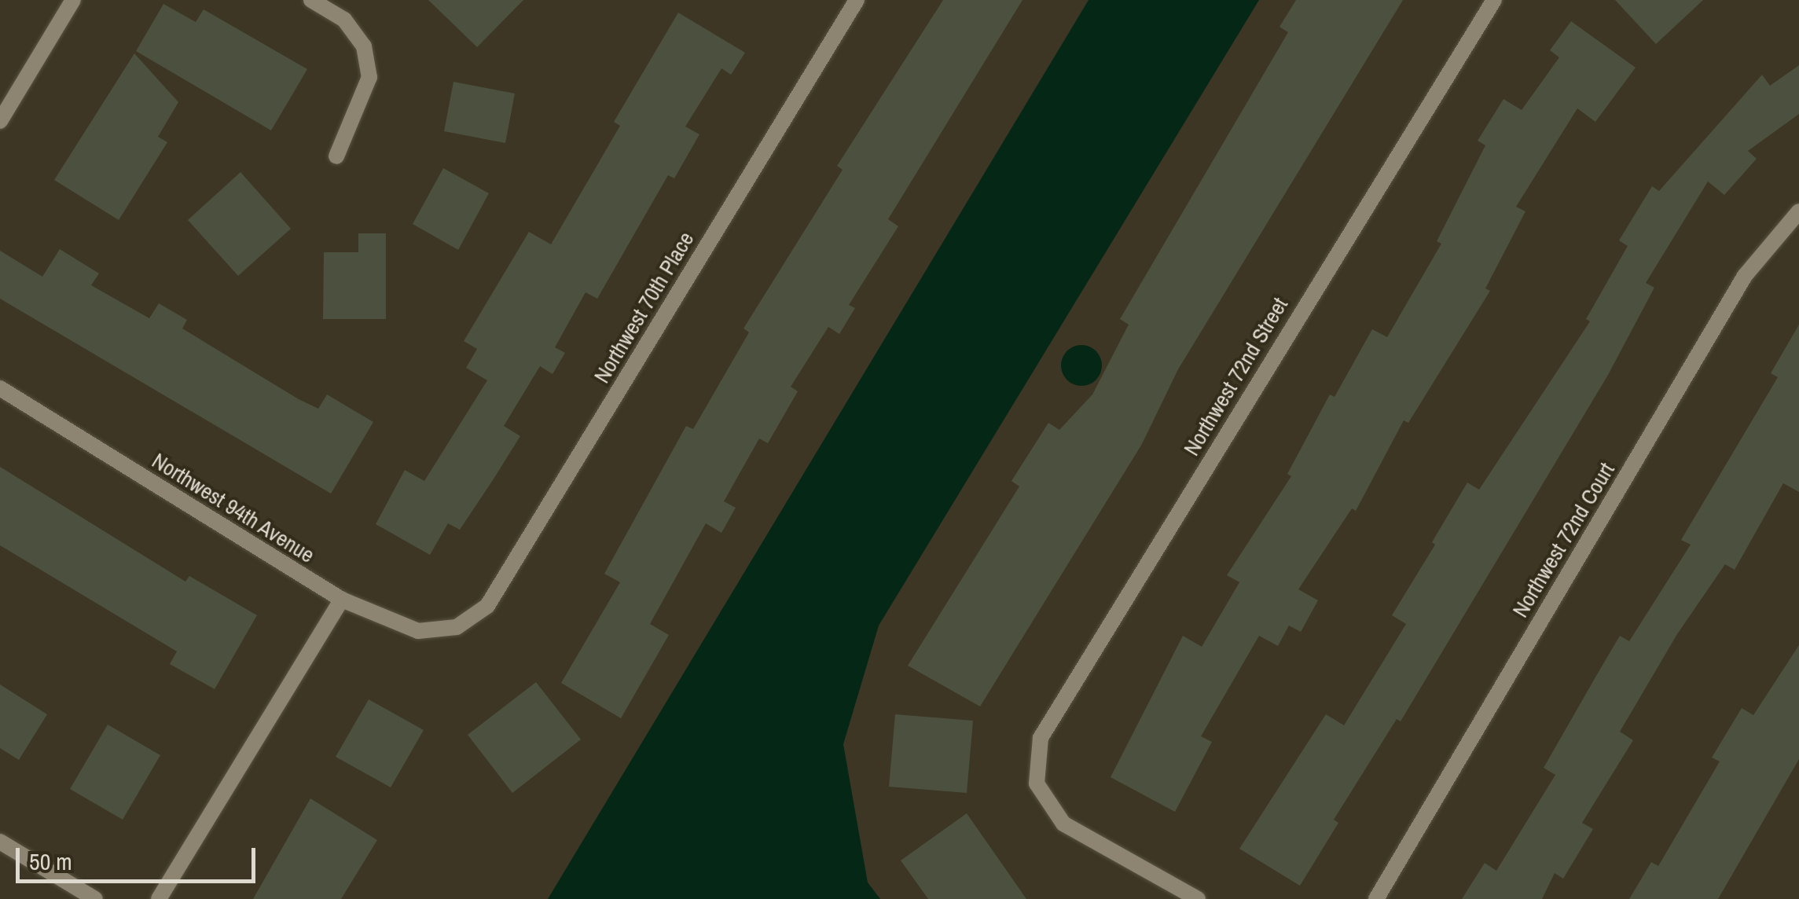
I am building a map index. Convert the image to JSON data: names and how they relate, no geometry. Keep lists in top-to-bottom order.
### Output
{
  "streets": {
    "street": [
      "Northwest 70th Place",
      "Northwest 72nd Street",
      "Northwest 94th Avenue",
      "Northwest 72nd Court"
    ]
  },
  "crossings": [
    ["Northwest 70th Place", "Northwest 94th Avenue"]
  ],
  "scale_bar": "50 m"
}
